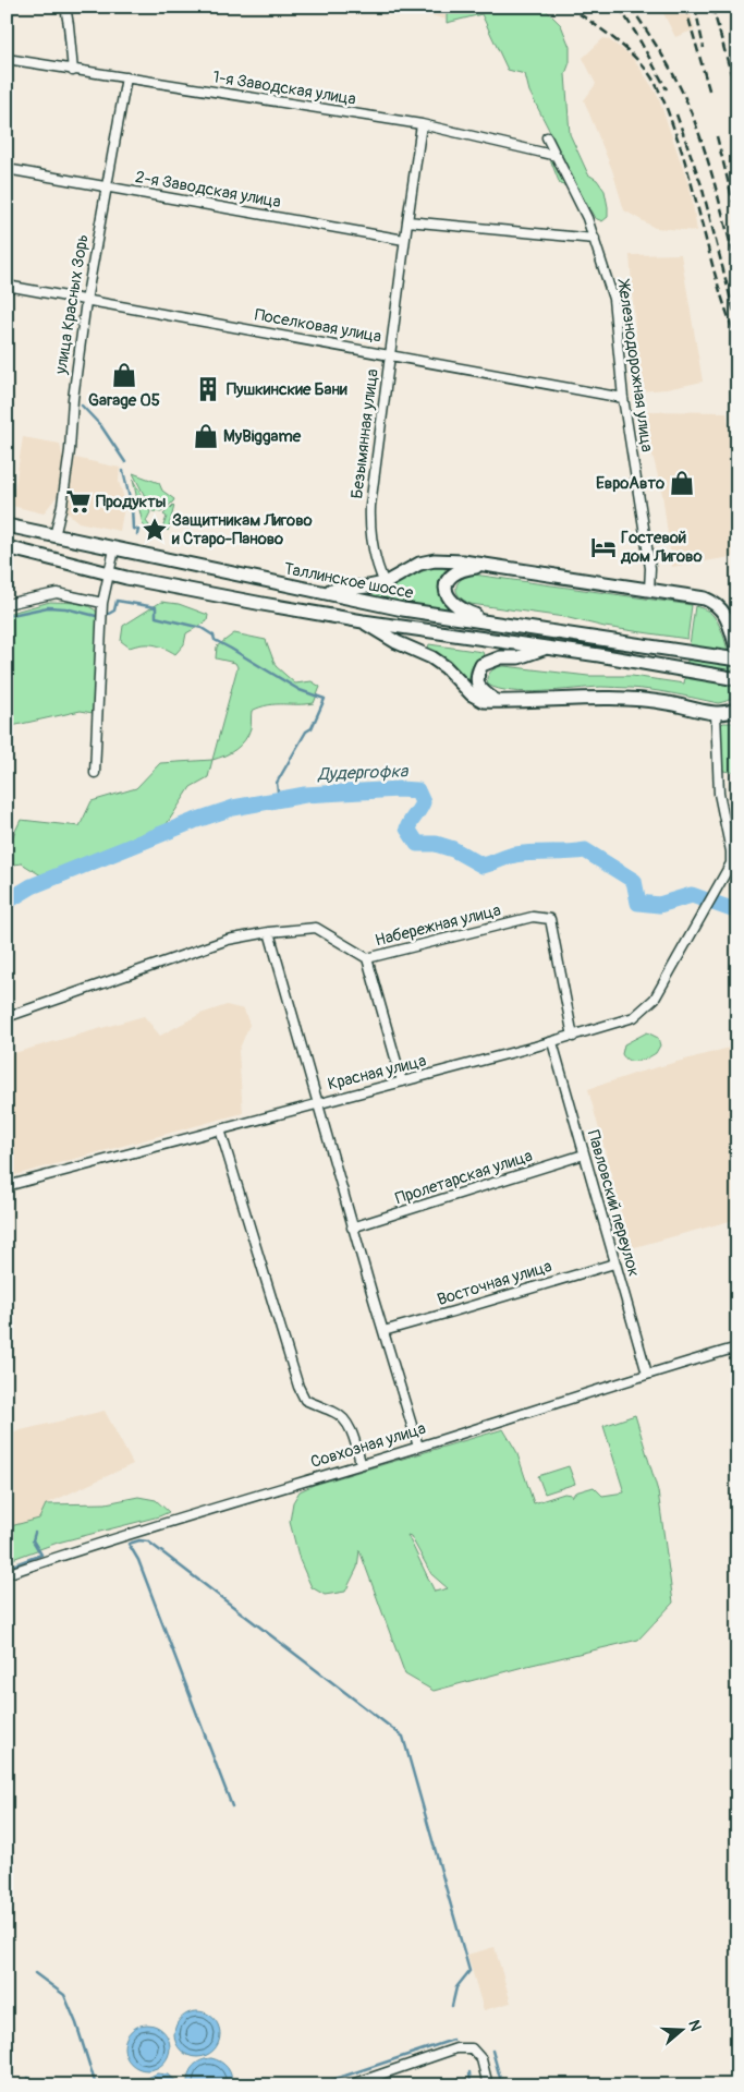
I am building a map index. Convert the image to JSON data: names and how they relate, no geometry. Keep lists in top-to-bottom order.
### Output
{
  "streets": {
    "main road": ["Таллинское шоссе"],
    "street": [
      "1-я Заводская улица",
      "2-я Заводская улица",
      "улица Красных Зорь",
      "Поселковая улица",
      "Железнодорожная улица",
      "Безымянная улица",
      "Набережная улица",
      "Красная улица",
      "Пролетарская улица",
      "Павловский переулок",
      "Восточная улица",
      "Совхозная улица"
    ]
  },
  "crossings": [
    ["1-я Заводская улица", "улица Красных Зорь"],
    ["1-я Заводская улица", "Железнодорожная улица"],
    ["1-я Заводская улица", "Безымянная улица"],
    ["2-я Заводская улица", "улица Красных Зорь"],
    ["2-я Заводская улица", "Безымянная улица"],
    ["улица Красных Зорь", "Поселковая улица"],
    ["улица Красных Зорь", "Таллинское шоссе"],
    ["Поселковая улица", "Железнодорожная улица"],
    ["Поселковая улица", "Безымянная улица"],
    ["Набережная улица", "Красная улица"],
    ["Красная улица", "Павловский переулок"],
    ["Пролетарская улица", "Павловский переулок"],
    ["Павловский переулок", "Восточная улица"],
    ["Павловский переулок", "Совхозная улица"]
  ],
  "water": ["Дудергофка"],
  "places": {
    "shop": ["Garage 05", "MyBiggame", "ЕвроАвто"],
    "building": ["Пушкинские Бани"],
    "supermarket": ["Продукты"],
    "place": ["Защитникам Лигово и Старо-Паново"],
    "hotel": ["Гостевой дом Лигово"]
  },
  "north": "right"
}
